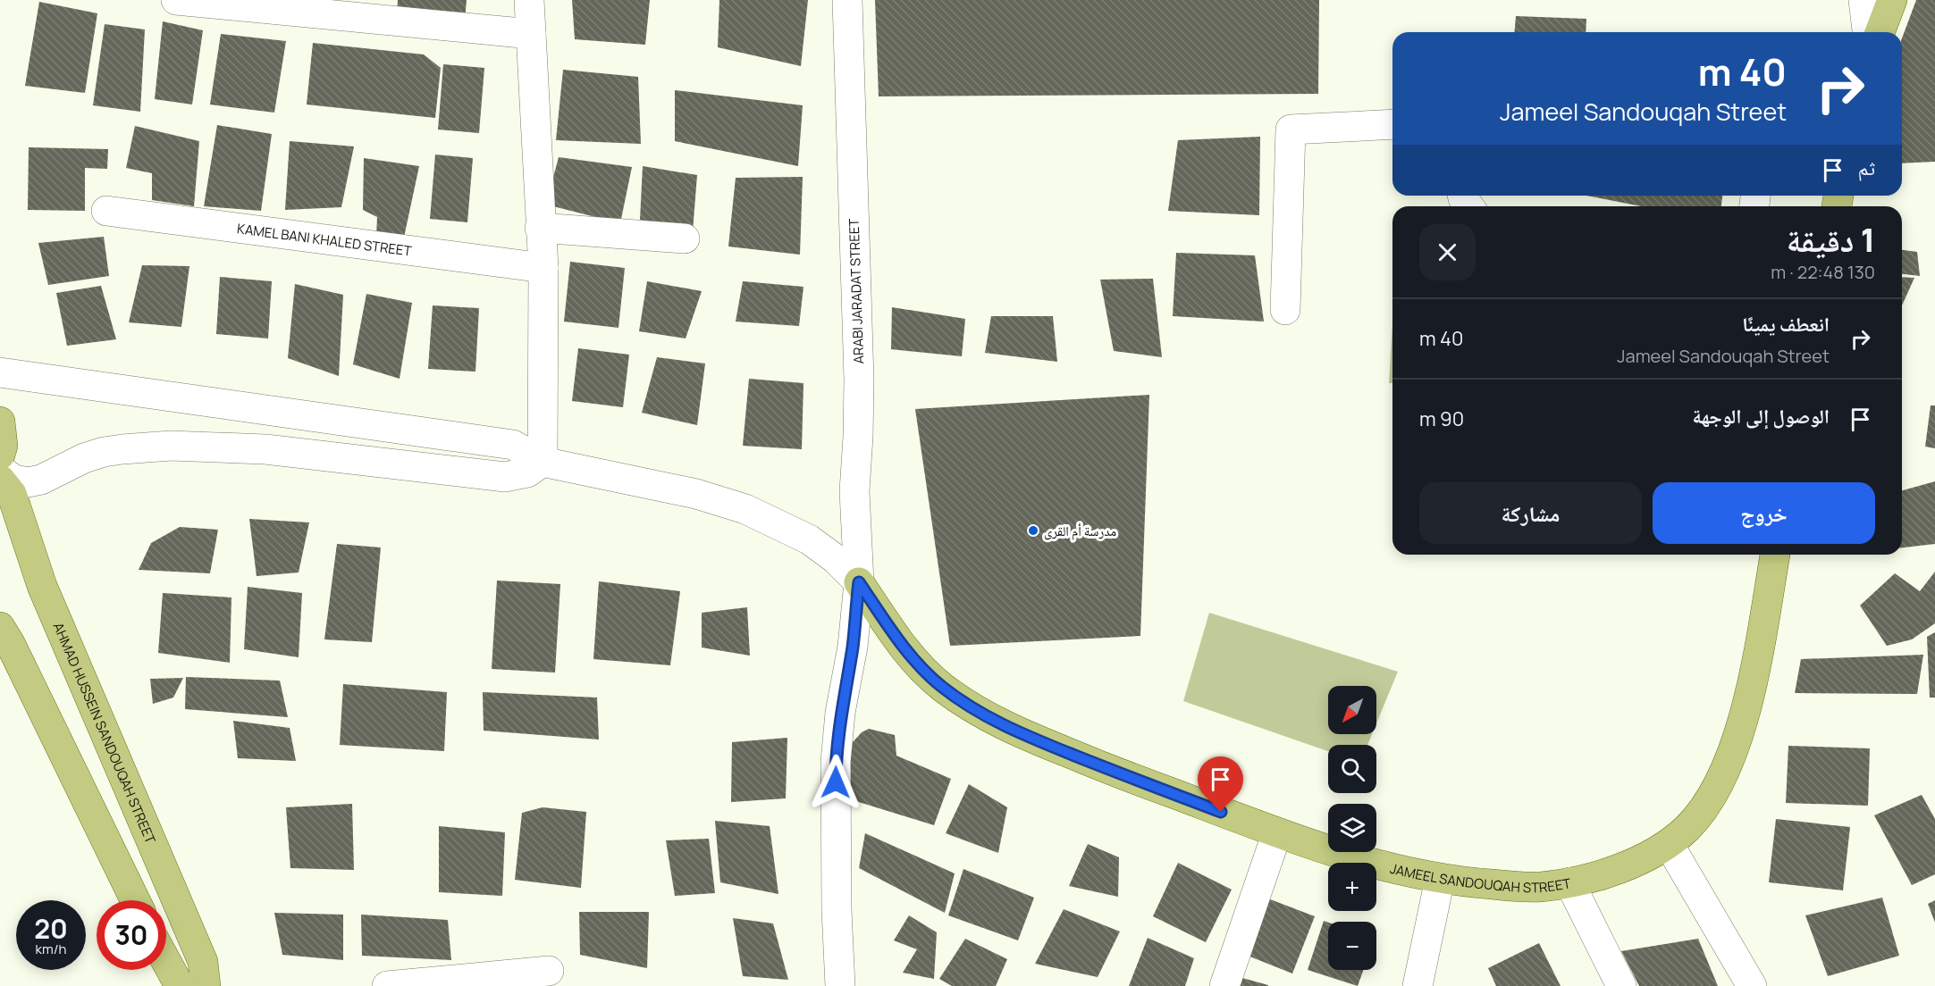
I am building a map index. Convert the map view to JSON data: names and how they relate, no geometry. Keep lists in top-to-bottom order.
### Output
{
  "streets": {
    "main road": ["AHMAD HUSSEIN SANDOUQAH STREET", "JAMEEL SANDOUQAH STREET"],
    "street": ["KAMEL BANI KHALED STREET", "ARABI JARADAT STREET"]
  },
  "crossings": [
    ["ARABI JARADAT STREET", "JAMEEL SANDOUQAH STREET"]
  ],
  "places": ["مدرسة أم القرى"],
  "north": "bottom left",
  "page": {
    "turn": ["40 m", "Jameel Sandouqah Street"],
    "then": "ثم",
    "heading": ["1 دقيقة", "130 m · 22:48"],
    "list": [
      {
        "name": "انعطف يمينًا",
        "note": "Jameel Sandouqah Street",
        "value": "40 m"
      },
      {
        "name": "الوصول إلى الوجهة",
        "value": "90 m"
      }
    ],
    "buttons": ["خروج", "مشاركة"],
    "map_buttons": ["+", "−"],
    "speed": "20 km/h",
    "limit": "30"
  }
}
